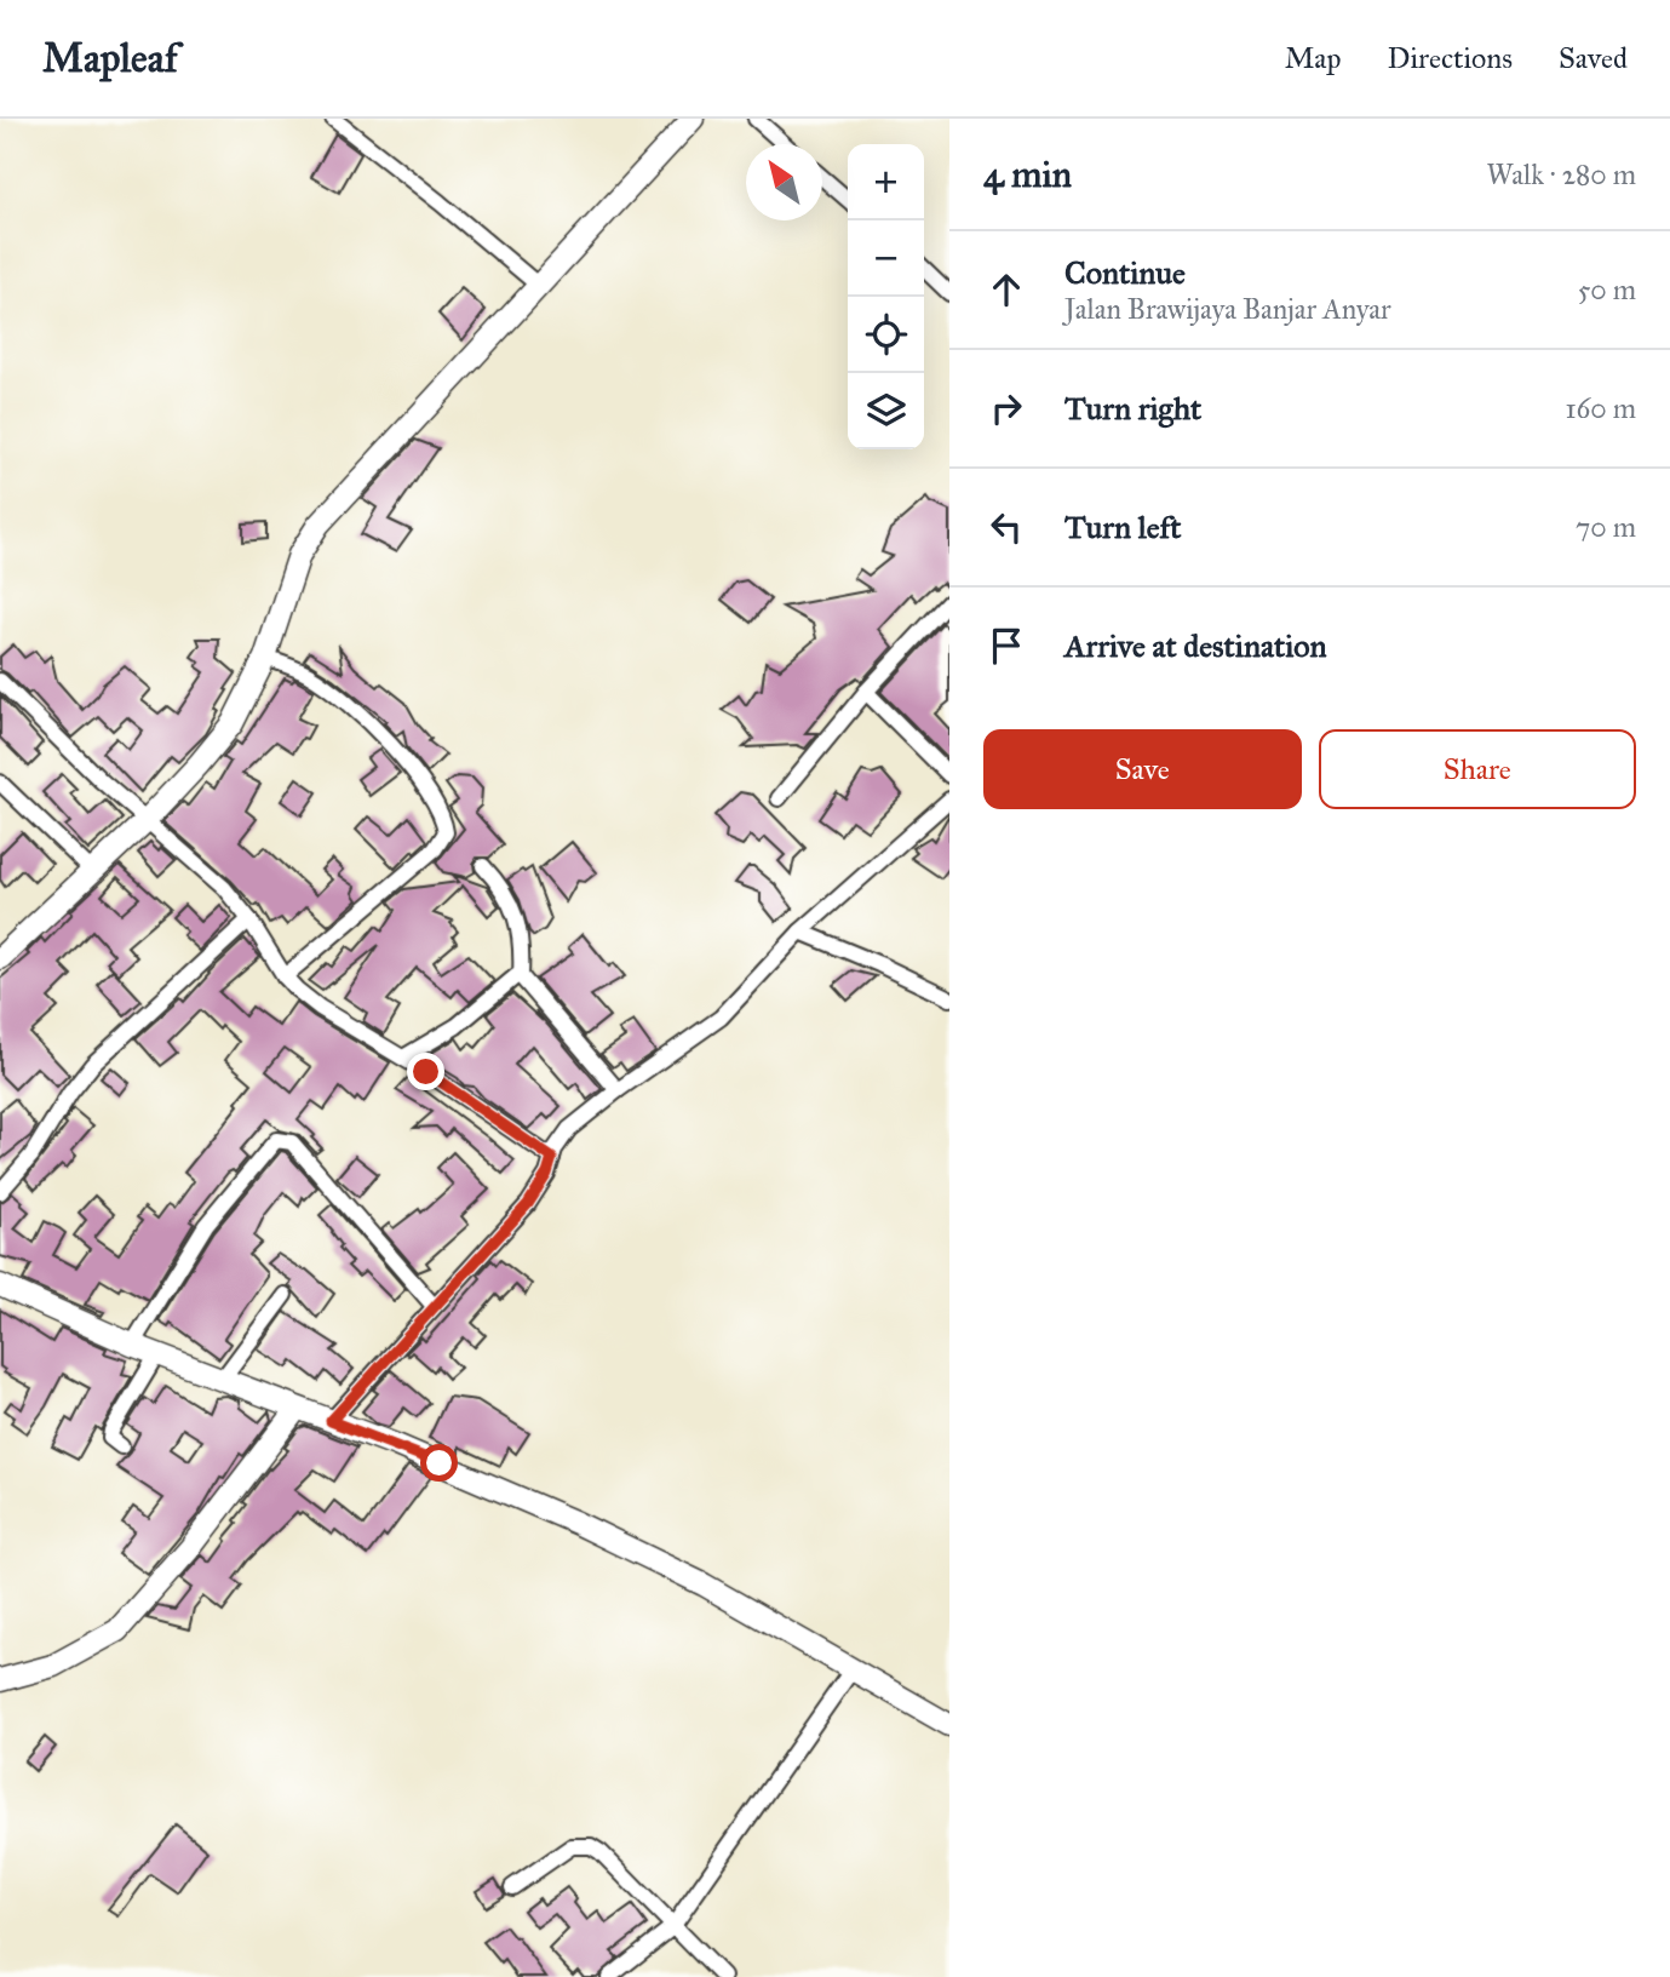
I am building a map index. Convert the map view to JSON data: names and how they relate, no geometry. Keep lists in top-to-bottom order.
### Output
{
  "north": "top left",
  "page": {
    "header": "Mapleaf",
    "nav": ["Map", "Directions", "Saved"],
    "heading": ["4 min", "Walk · 280 m"],
    "map_buttons": ["+", "−"],
    "list": [
      ["Continue", "Jalan Brawijaya Banjar Anyar", "50 m"],
      ["Turn right", "160 m"],
      ["Turn left", "70 m"],
      "Arrive at destination"
    ],
    "buttons": ["Save", "Share"]
  }
}
